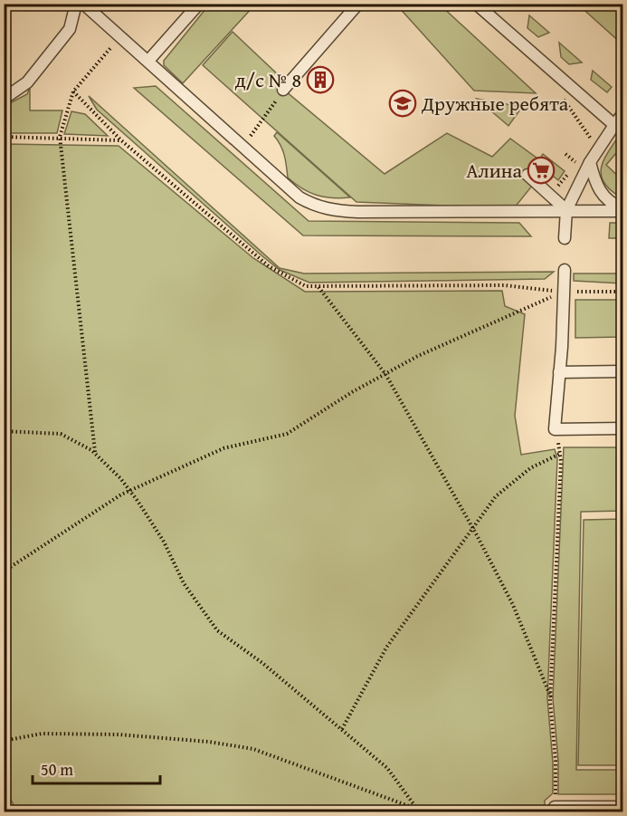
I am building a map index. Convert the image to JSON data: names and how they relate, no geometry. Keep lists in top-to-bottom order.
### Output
{
  "places": {
    "building": ["д/с № 8"],
    "school or university": ["Дружные ребята"],
    "supermarket": ["Алина"]
  },
  "scale_bar": "50 m"
}
